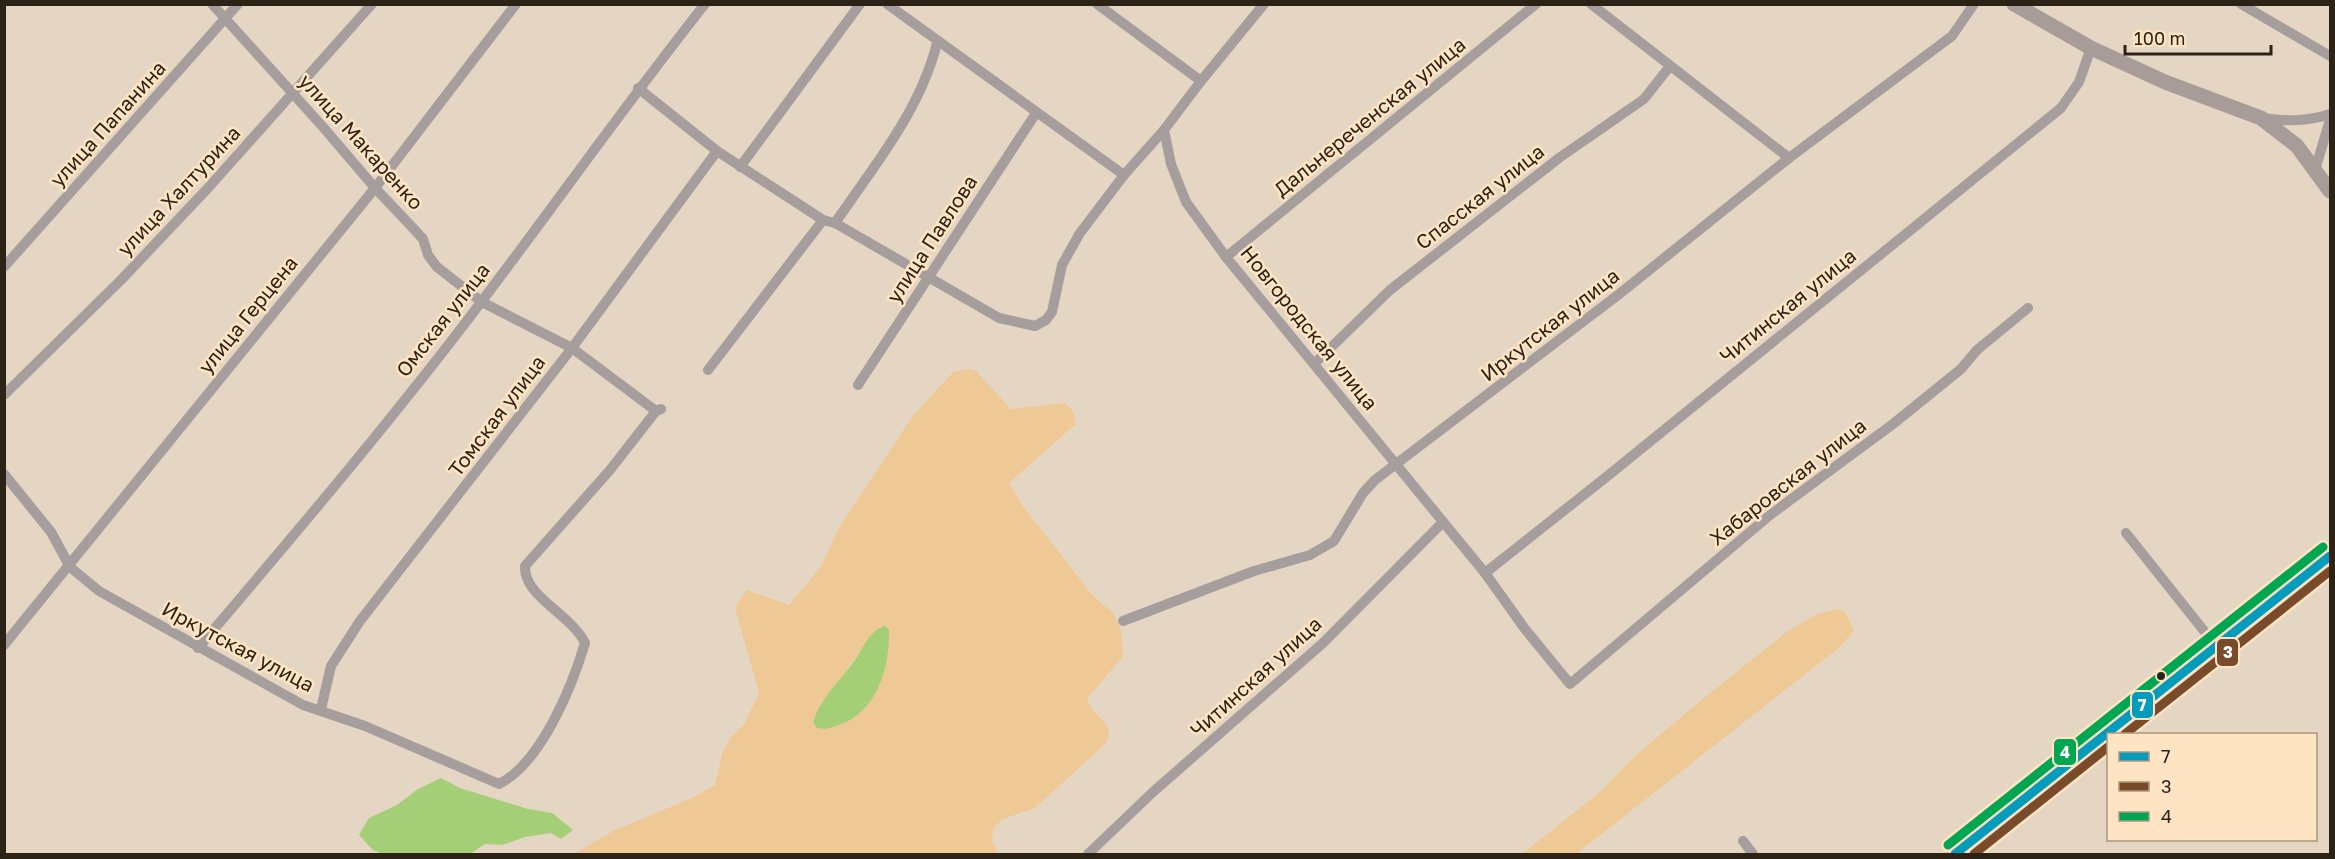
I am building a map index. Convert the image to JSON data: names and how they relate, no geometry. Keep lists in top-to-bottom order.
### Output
{
  "streets": {
    "street": [
      "Дальнереченская улица",
      "улица Папанина",
      "улица Макаренко",
      "улица Халтурина",
      "Спасская улица",
      "улица Павлова",
      "Читинская улица",
      "улица Герцена",
      "Омская улица",
      "Иркутская улица",
      "Новгородская улица",
      "Томская улица",
      "Хабаровская улица"
    ]
  },
  "crossings": [
    ["Дальнереченская улица", "Новгородская улица"],
    ["улица Папанина", "улица Макаренко"],
    ["улица Макаренко", "улица Халтурина"],
    ["улица Макаренко", "улица Герцена"],
    ["улица Макаренко", "Омская улица"],
    ["улица Макаренко", "Иркутская улица"],
    ["улица Макаренко", "Томская улица"],
    ["Спасская улица", "Новгородская улица"],
    ["Читинская улица", "Новгородская улица"],
    ["улица Герцена", "Иркутская улица"],
    ["Омская улица", "Иркутская улица"],
    ["Иркутская улица", "Новгородская улица"],
    ["Иркутская улица", "Томская улица"],
    ["Новгородская улица", "Хабаровская улица"]
  ],
  "lines": ["transit line 4", "transit line 7", "transit line 3"],
  "legend": ["7", "3", "4"],
  "scale_bar": "100 m"
}
